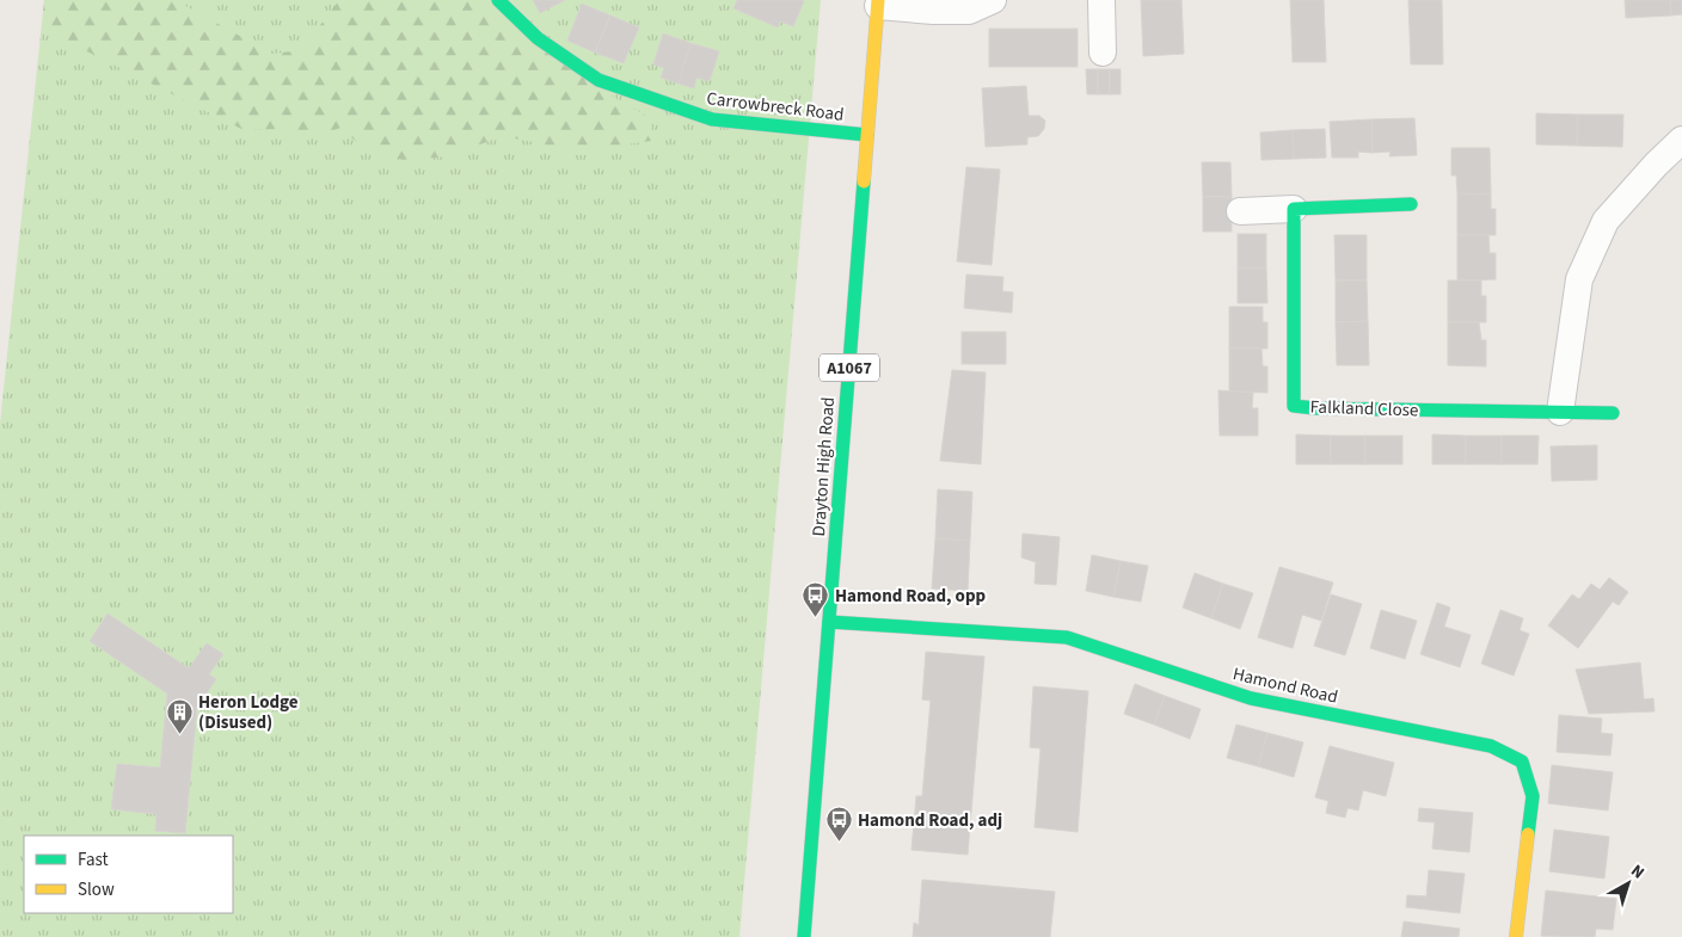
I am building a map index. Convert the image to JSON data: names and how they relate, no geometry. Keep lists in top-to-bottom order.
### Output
{
  "streets": {
    "street": [
      "Carrowbreck Road",
      "A1067",
      "Falkland Close",
      "Drayton High Road",
      "Hamond Road"
    ]
  },
  "crossings": [
    ["Carrowbreck Road", "Drayton High Road"],
    ["Drayton High Road", "Hamond Road"]
  ],
  "places": {
    "bus stop": ["Hamond Road, opp", "Hamond Road, adj"],
    "building": ["Heron Lodge (Disused)"]
  },
  "legend": ["Fast", "Slow"],
  "north": "top right"
}
